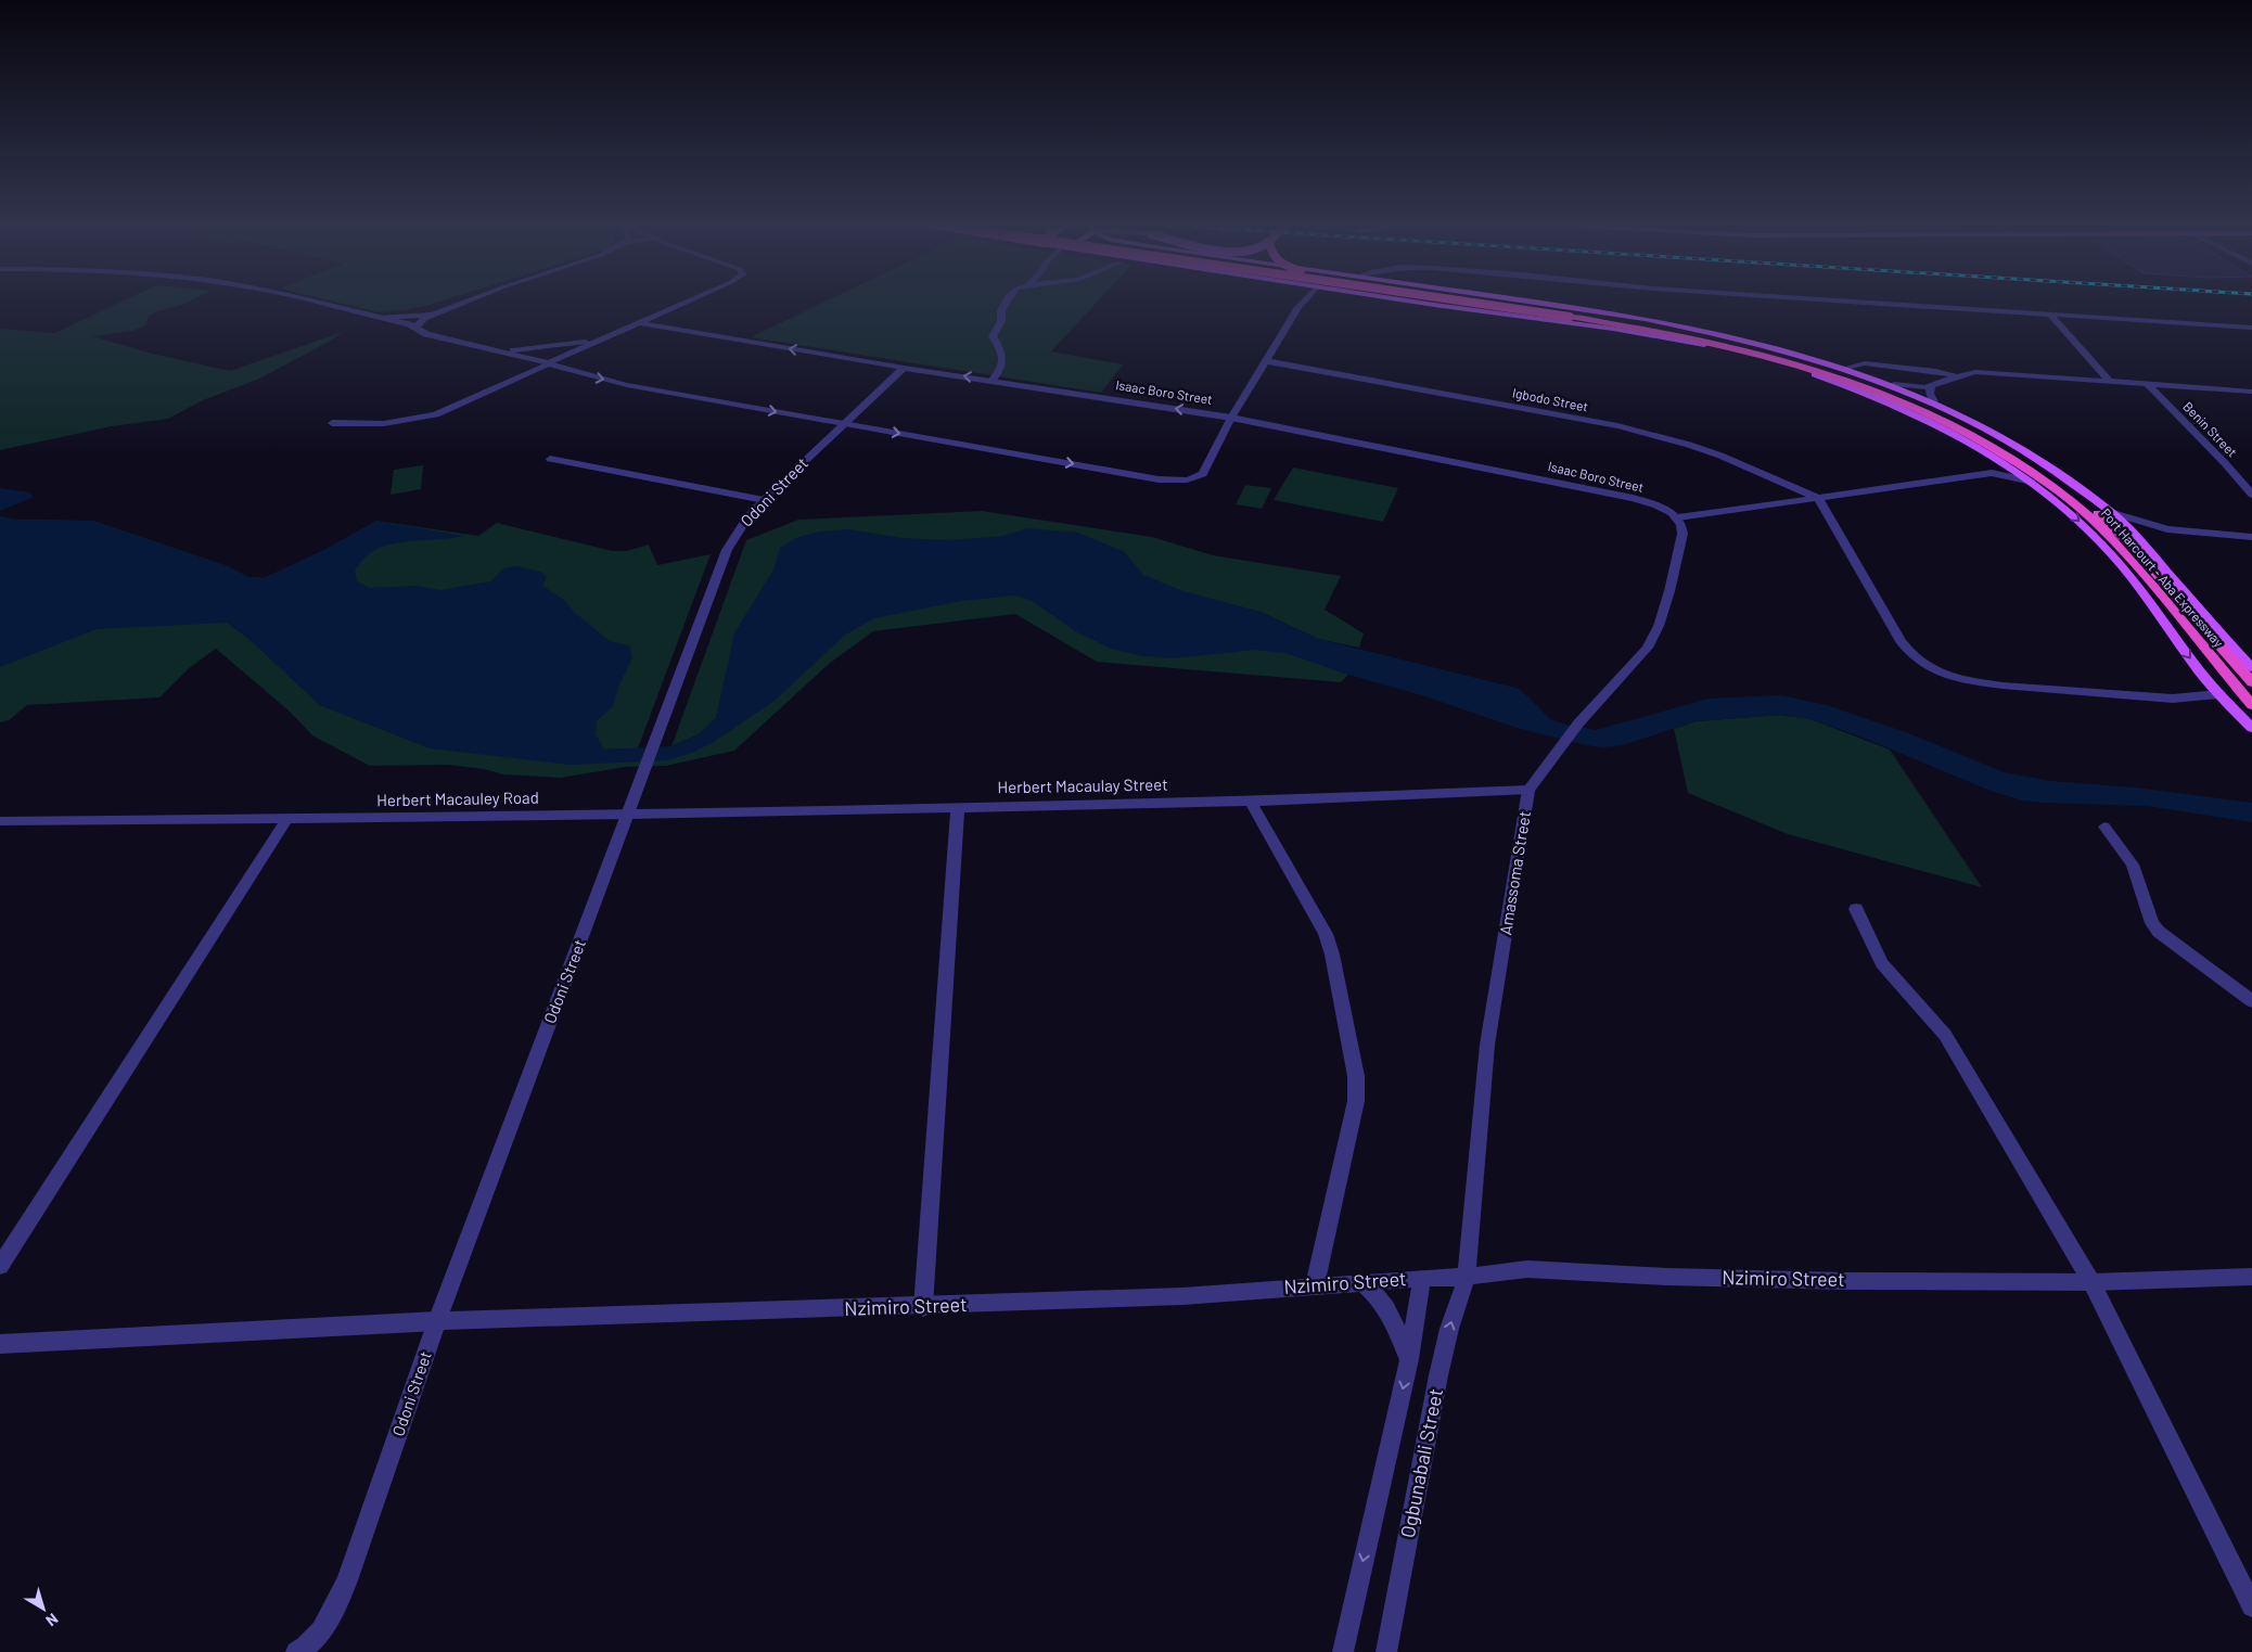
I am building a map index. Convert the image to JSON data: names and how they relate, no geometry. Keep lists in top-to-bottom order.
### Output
{
  "streets": {
    "highway": ["Port Harcourt - Aba Expressway"],
    "street": [
      "Isaac Boro Street",
      "Igbodo Street",
      "Benin Street",
      "Odoni Street",
      "Herbert Macaulay Street",
      "Herbert Macauley Road",
      "Amassoma Street",
      "Nzimiro Street",
      "Ogbunabali Street"
    ]
  },
  "crossings": [
    ["Isaac Boro Street", "Odoni Street"],
    ["Isaac Boro Street", "Amassoma Street"],
    ["Odoni Street", "Herbert Macaulay Street"],
    ["Odoni Street", "Herbert Macauley Road"],
    ["Odoni Street", "Nzimiro Street"],
    ["Herbert Macaulay Street", "Herbert Macauley Road"],
    ["Herbert Macaulay Street", "Amassoma Street"],
    ["Amassoma Street", "Nzimiro Street"],
    ["Amassoma Street", "Ogbunabali Street"],
    ["Nzimiro Street", "Ogbunabali Street"]
  ],
  "north": "bottom right"
}
